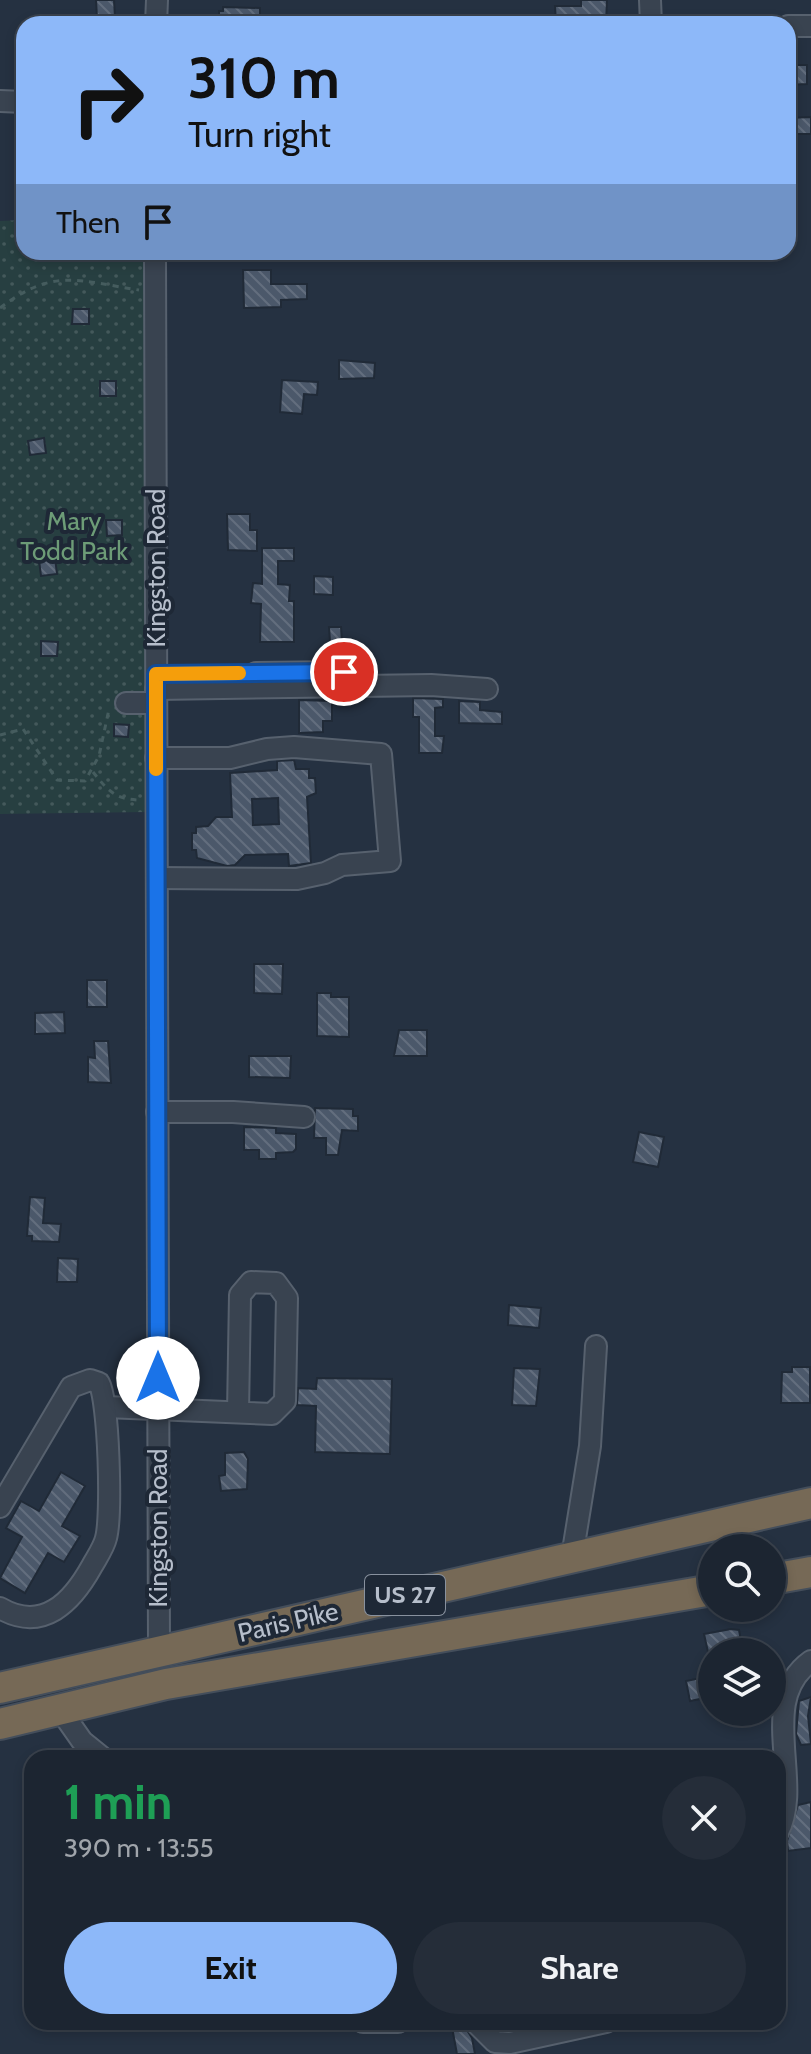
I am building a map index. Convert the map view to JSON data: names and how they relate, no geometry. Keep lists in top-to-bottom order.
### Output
{
  "streets": {
    "highway": ["US 27", "Paris Pike"],
    "street": ["Kingston Road"]
  },
  "crossings": [
    ["Kingston Road", "Paris Pike"]
  ],
  "parks": ["Mary Todd Park"],
  "page": {
    "turn": ["310 m", "Turn right"],
    "then": "Then",
    "heading": ["1 min", "390 m · 13:55"],
    "buttons": ["Exit", "Share"]
  }
}
